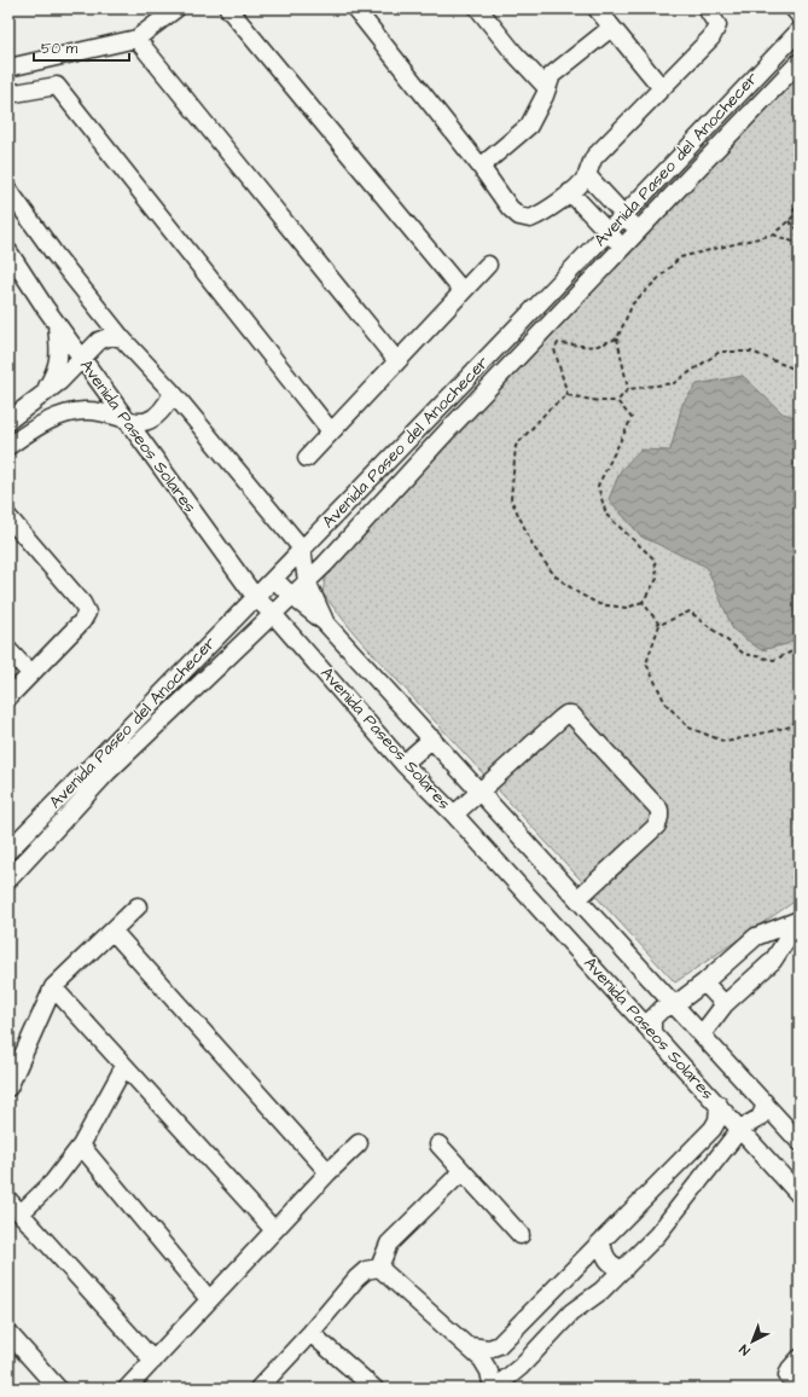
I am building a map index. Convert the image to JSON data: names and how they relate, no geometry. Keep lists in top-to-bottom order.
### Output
{
  "streets": {
    "street": ["Avenida Paseo del Anochecer", "Avenida Paseos Solares"]
  },
  "crossings": [
    ["Avenida Paseo del Anochecer", "Avenida Paseos Solares"]
  ],
  "scale_bar": "50 m",
  "north": "bottom left"
}
